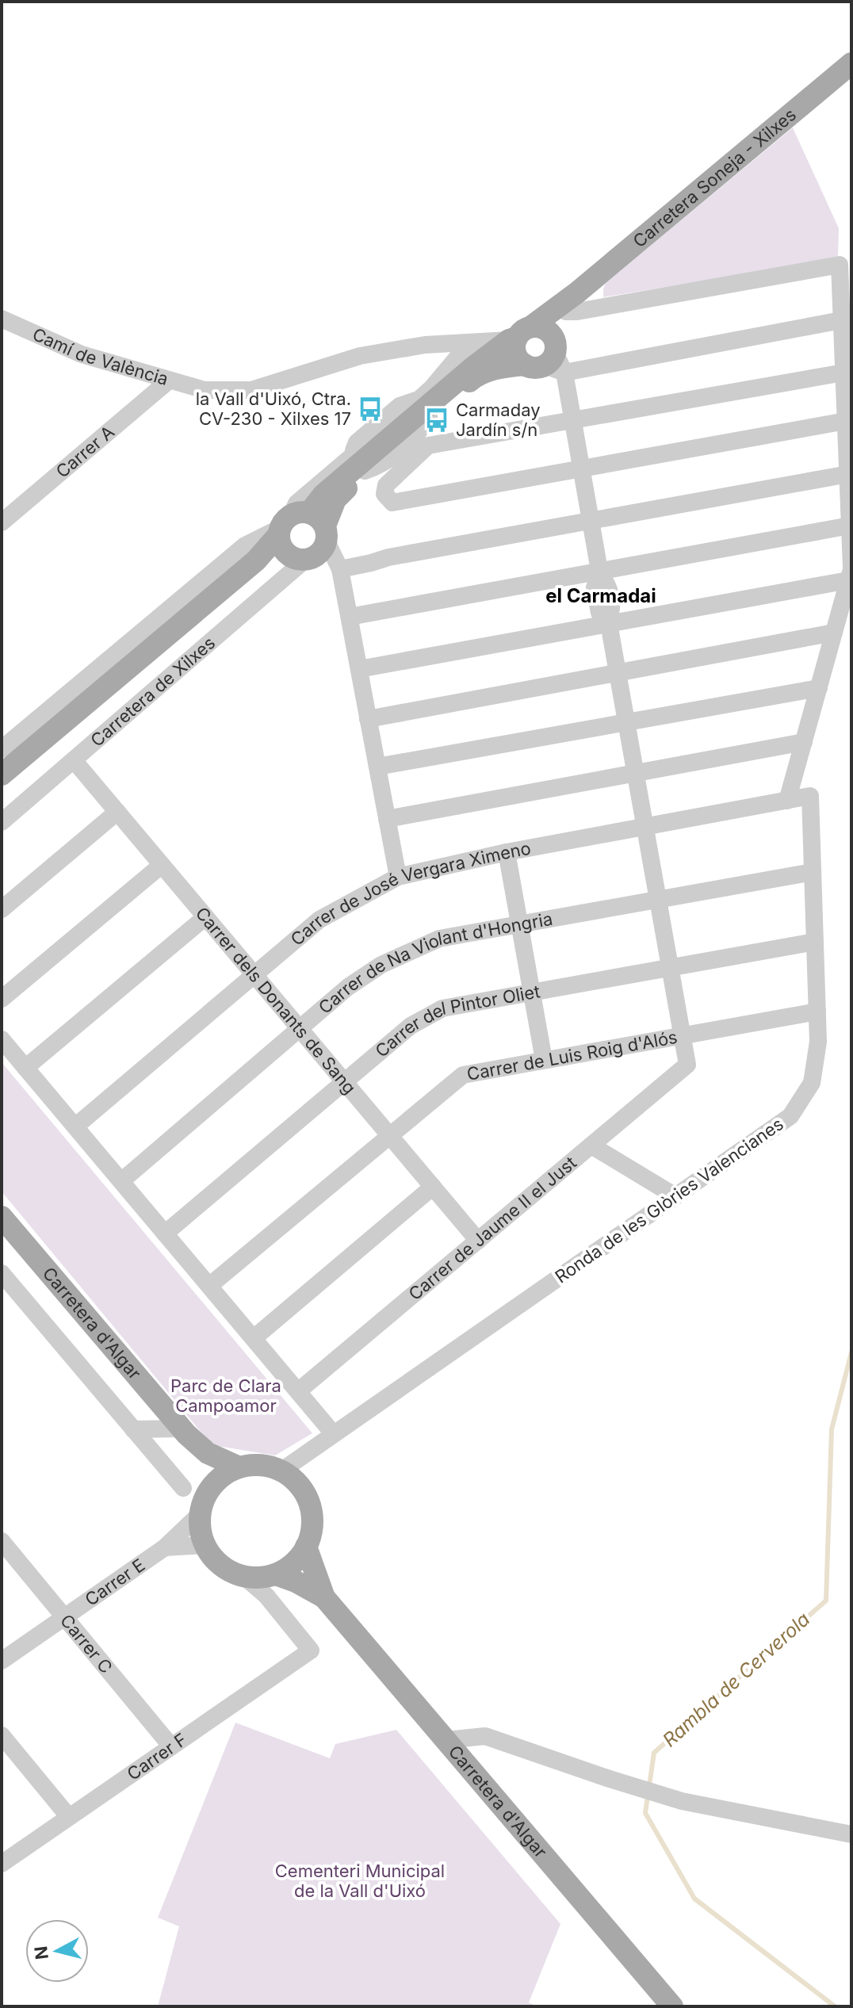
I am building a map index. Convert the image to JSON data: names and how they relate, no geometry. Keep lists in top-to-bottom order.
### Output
{
  "streets": {
    "main road": ["Carretera Soneja - Xilxes", "Carretera de Xilxes", "Carretera d'Algar"],
    "street": [
      "Camí de València",
      "Carrer A",
      "Carrer de José Vergara Ximeno",
      "Carrer de Na Violant d'Hongria",
      "Carrer dels Donants de Sang",
      "Carrer del Pintor Oliet",
      "Carrer de Luis Roig d'Alós",
      "Ronda de les Glòries Valencianes",
      "Carrer de Jaume II el Just",
      "Carrer E",
      "Carrer C",
      "Carrer F"
    ]
  },
  "crossings": [
    ["Carretera Soneja - Xilxes", "Carretera de Xilxes"],
    ["Camí de València", "Carrer A"],
    ["Camí de València", "Carretera de Xilxes"],
    ["Carretera de Xilxes", "Carrer dels Donants de Sang"],
    ["Carrer de José Vergara Ximeno", "Carrer dels Donants de Sang"],
    ["Carrer de José Vergara Ximeno", "Ronda de les Glòries Valencianes"],
    ["Carrer de Na Violant d'Hongria", "Carrer dels Donants de Sang"],
    ["Carrer de Na Violant d'Hongria", "Ronda de les Glòries Valencianes"],
    ["Carrer dels Donants de Sang", "Carrer del Pintor Oliet"],
    ["Carrer dels Donants de Sang", "Carrer de Luis Roig d'Alós"],
    ["Carrer dels Donants de Sang", "Carrer de Jaume II el Just"],
    ["Carrer del Pintor Oliet", "Ronda de les Glòries Valencianes"],
    ["Carrer de Luis Roig d'Alós", "Ronda de les Glòries Valencianes"],
    ["Carrer de Luis Roig d'Alós", "Carrer de Jaume II el Just"],
    ["Ronda de les Glòries Valencianes", "Carretera d'Algar"],
    ["Ronda de les Glòries Valencianes", "Carrer E"],
    ["Ronda de les Glòries Valencianes", "Carrer F"],
    ["Carretera d'Algar", "Carrer E"],
    ["Carretera d'Algar", "Carrer F"],
    ["Carrer E", "Carrer C"],
    ["Carrer E", "Carrer F"],
    ["Carrer C", "Carrer F"]
  ],
  "districts": ["el Carmadai"],
  "water": ["Rambla de Cerverola"],
  "parks": ["Parc de Clara Campoamor", "Cementeri Municipal de la Vall d'Uixó"],
  "places": {
    "bus stop": ["la Vall d'Uixó, Ctra. CV-230 - Xilxes 17", "Carmaday Jardín s/n"]
  },
  "north": "left"
}
